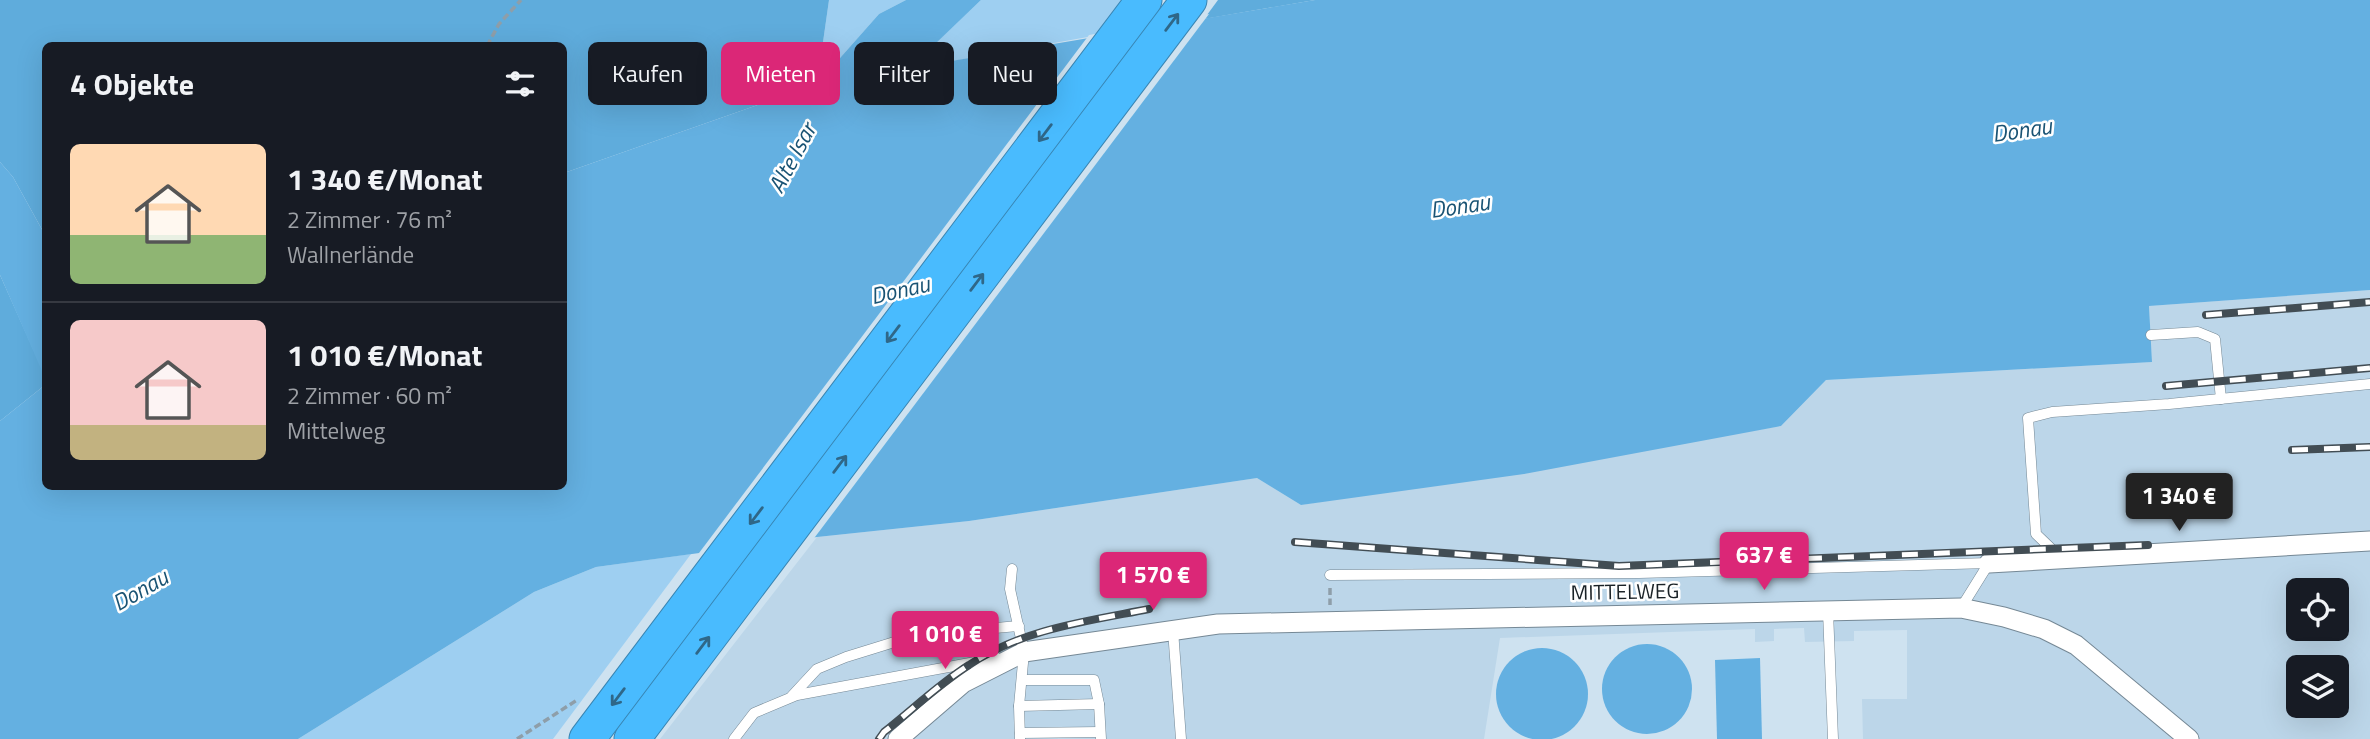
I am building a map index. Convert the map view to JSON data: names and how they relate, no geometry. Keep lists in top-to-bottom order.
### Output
{
  "streets": {
    "street": ["MITTELWEG"]
  },
  "water": ["Donau", "Alte Isar"],
  "page": {
    "chip": [
      "Kaufen",
      "Mieten",
      "Filter",
      "Neu"
    ],
    "heading": "4 Objekte",
    "list": [
      {
        "name": "1 340 €/Monat",
        "note": "2 Zimmer · 76 m² · Wallnerlände"
      },
      {
        "name": "1 010 €/Monat",
        "note": "2 Zimmer · 60 m² · Mittelweg"
      }
    ],
    "price": [
      "1 340 €",
      "637 €",
      "1 570 €",
      "1 010 €"
    ]
  }
}
